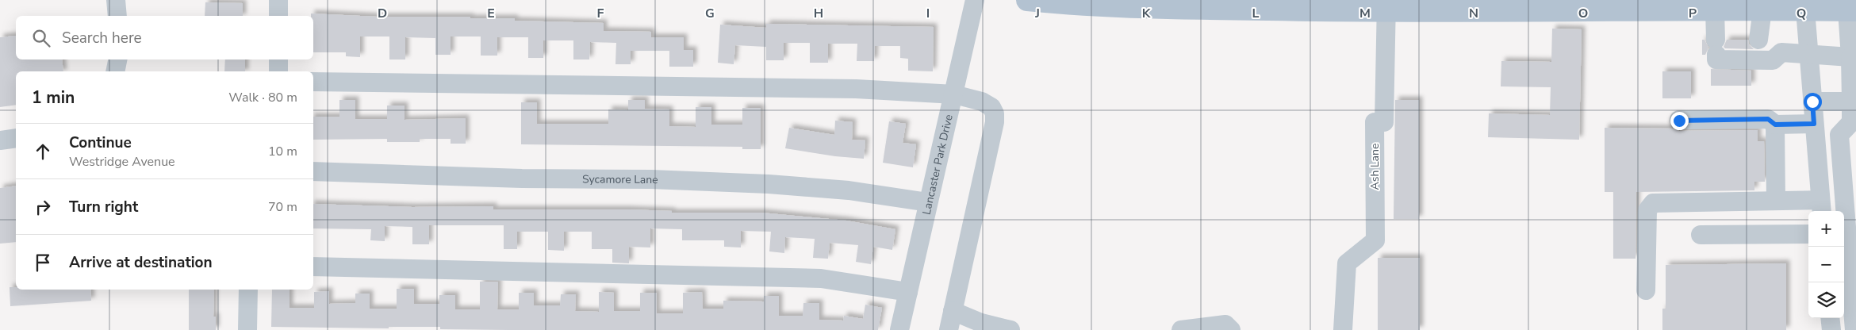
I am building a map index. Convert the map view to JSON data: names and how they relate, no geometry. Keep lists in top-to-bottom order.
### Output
{
  "streets": {
    "street": ["Lancaster Park Drive", "Ash Lane", "Sycamore Lane"]
  },
  "crossings": [
    ["Lancaster Park Drive", "Sycamore Lane"]
  ],
  "page": {
    "search": "Search here",
    "heading": ["1 min", "Walk · 80 m"],
    "list": [
      ["Continue", "Westridge Avenue", "10 m"],
      ["Turn right", "70 m"],
      "Arrive at destination"
    ],
    "map_buttons": ["+", "−"]
  },
  "grid": {
    "columns": [
      "D",
      "E",
      "F",
      "G",
      "H",
      "I",
      "J",
      "K",
      "L",
      "M",
      "N",
      "O",
      "P",
      "Q"
    ]
  }
}
